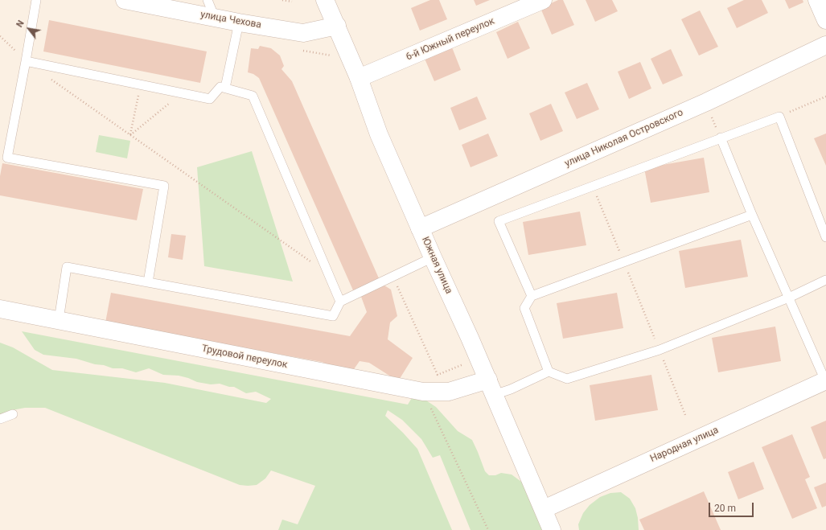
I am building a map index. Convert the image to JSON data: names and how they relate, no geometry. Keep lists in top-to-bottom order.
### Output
{
  "streets": {
    "street": [
      "улица Чехова",
      "6-й Южный переулок",
      "улица Николая Островского",
      "Южная улица",
      "Трудовой переулок",
      "Народная улица"
    ]
  },
  "crossings": [
    ["улица Чехова", "Южная улица"],
    ["6-й Южный переулок", "Южная улица"],
    ["улица Николая Островского", "Южная улица"],
    ["Южная улица", "Трудовой переулок"],
    ["Южная улица", "Народная улица"]
  ],
  "scale_bar": "20 m",
  "north": "top left"
}
